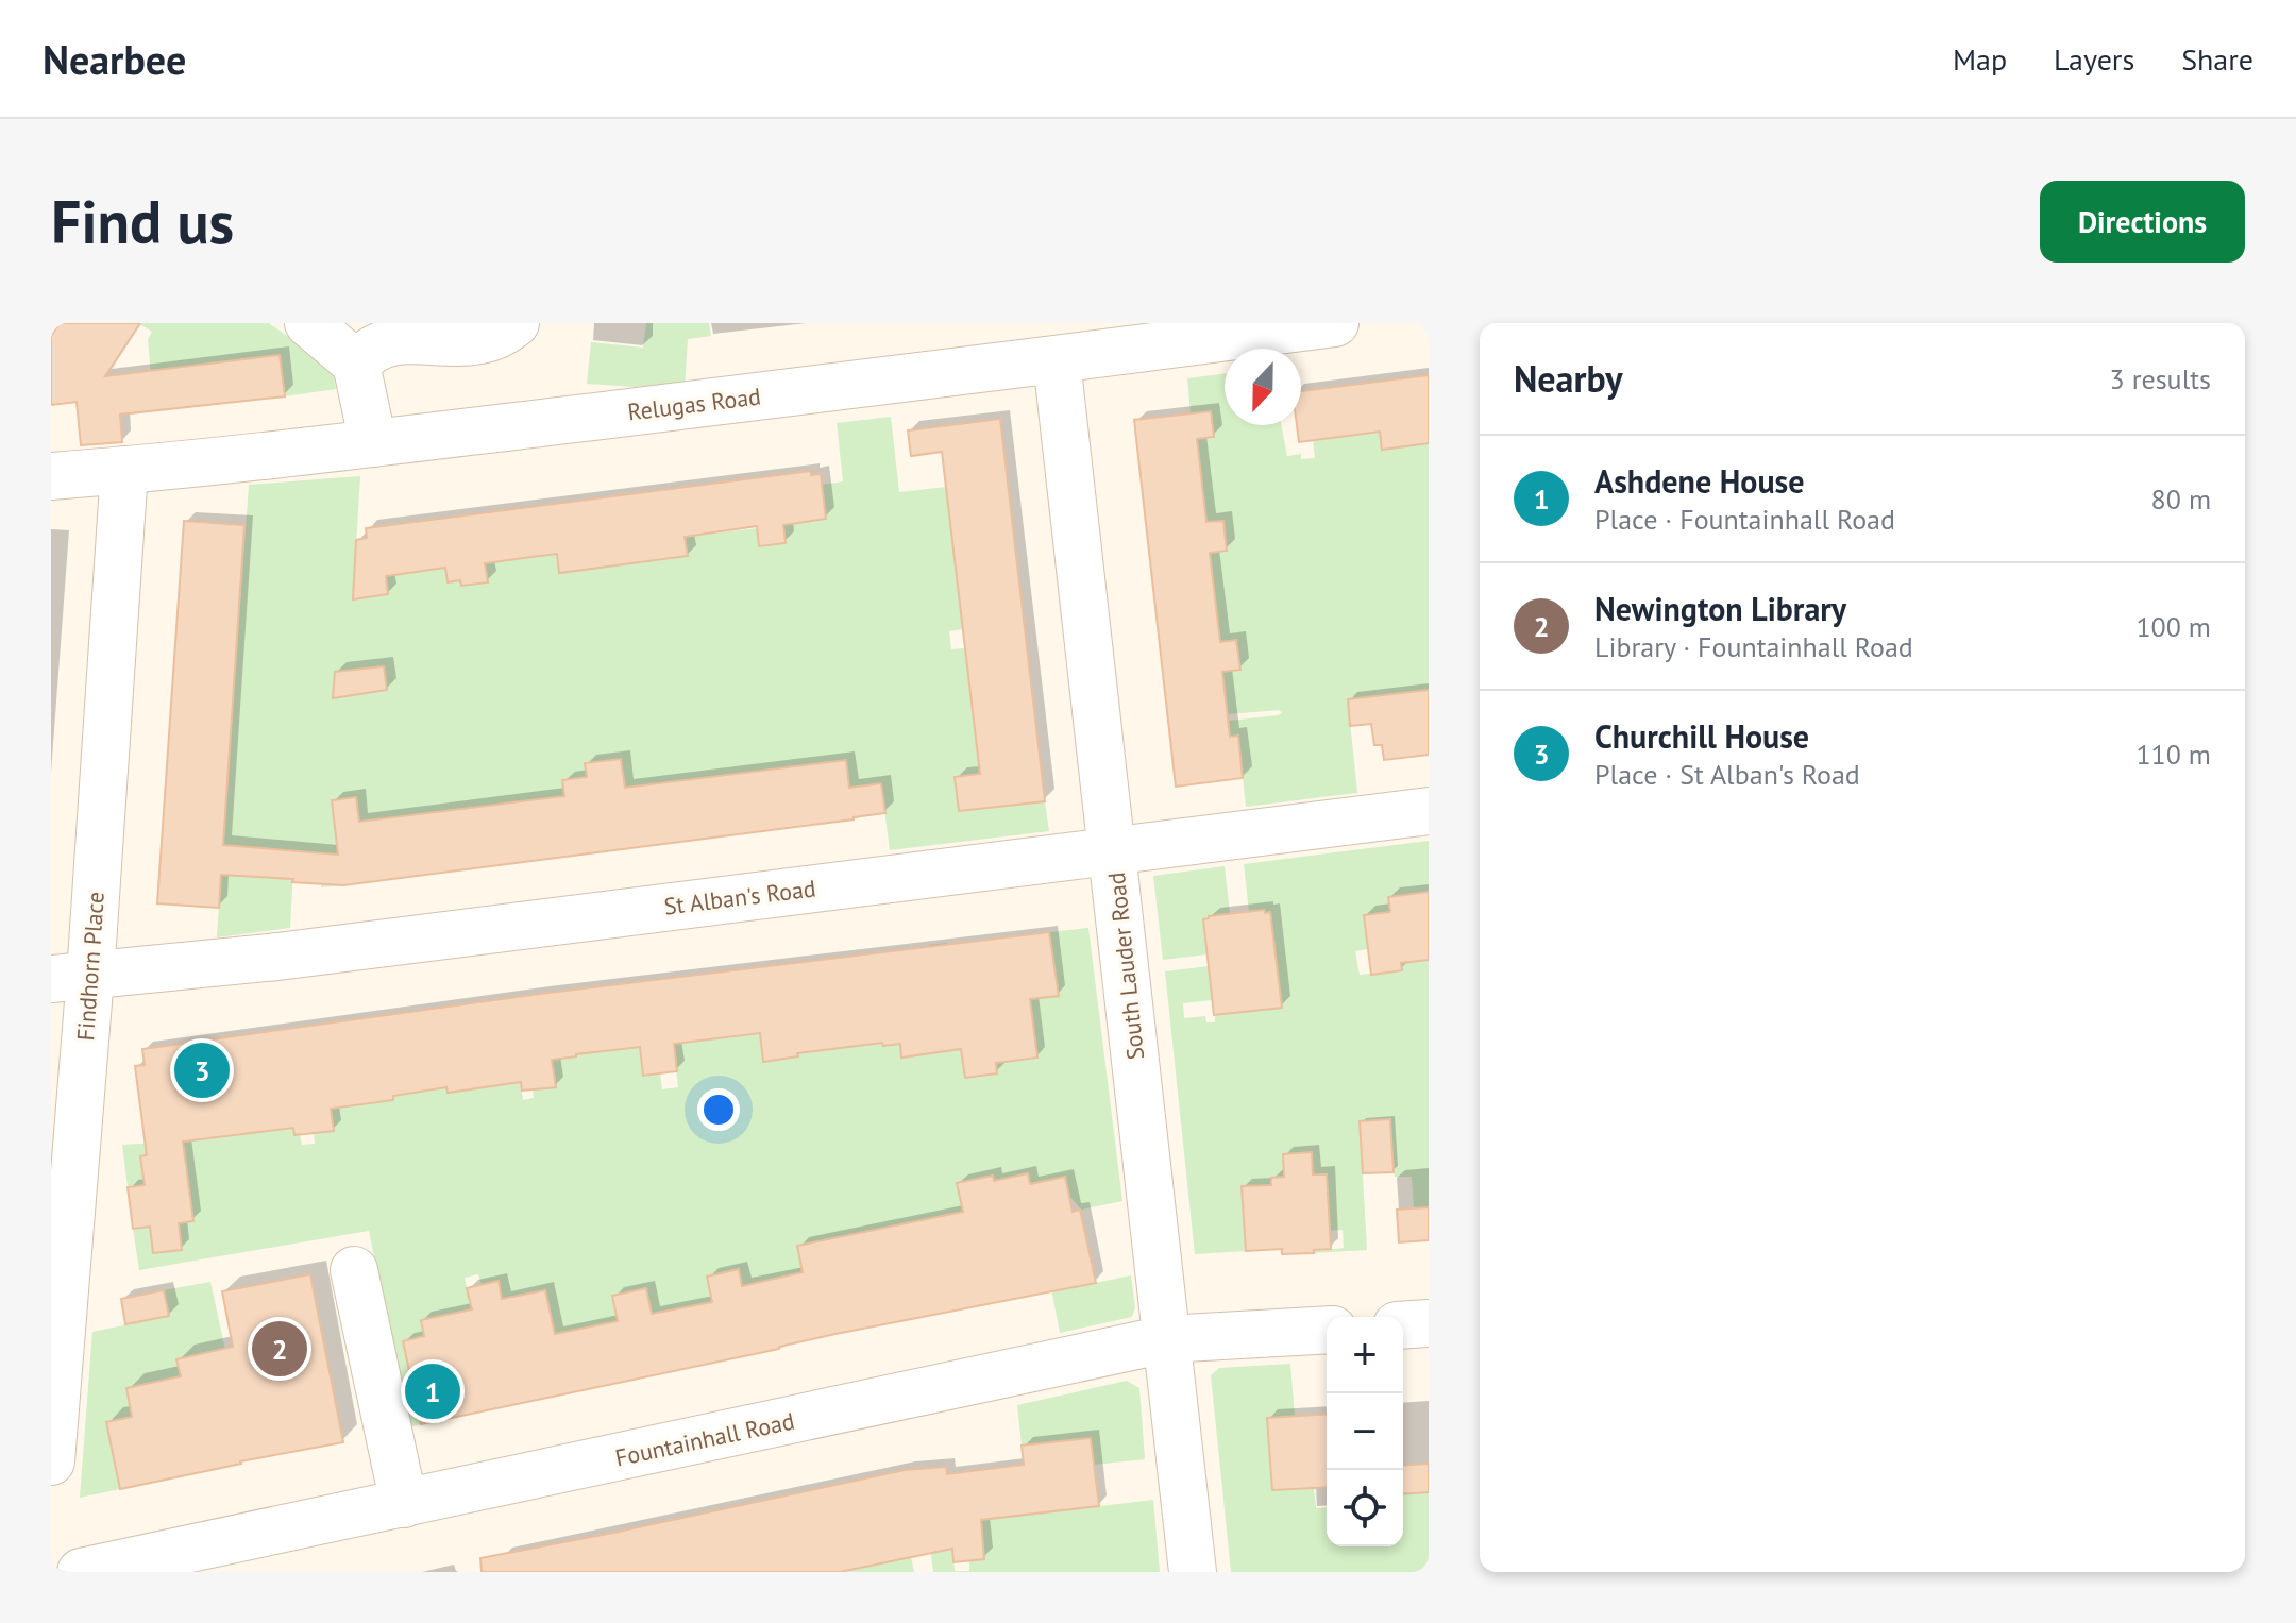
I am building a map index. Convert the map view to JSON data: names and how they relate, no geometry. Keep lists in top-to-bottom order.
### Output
{
  "streets": {
    "street": [
      "Relugas Road",
      "St Alban's Road",
      "Findhorn Place",
      "South Lauder Road",
      "Fountainhall Road"
    ]
  },
  "crossings": [
    ["Relugas Road", "Findhorn Place"],
    ["Relugas Road", "South Lauder Road"],
    ["St Alban's Road", "Findhorn Place"],
    ["St Alban's Road", "South Lauder Road"],
    ["South Lauder Road", "Fountainhall Road"]
  ],
  "north": "bottom",
  "page": {
    "header": "Nearbee",
    "nav": ["Map", "Layers", "Share"],
    "buttons": "Directions",
    "title": "Find us",
    "heading": ["Nearby", "3 results"],
    "list": [
      {
        "mark": "1",
        "name": "Ashdene House",
        "note": "Place · Fountainhall Road",
        "value": "80 m"
      },
      {
        "mark": "2",
        "name": "Newington Library",
        "note": "Library · Fountainhall Road",
        "value": "100 m"
      },
      {
        "mark": "3",
        "name": "Churchill House",
        "note": "Place · St Alban's Road",
        "value": "110 m"
      }
    ],
    "pins": ["3", "2", "1"],
    "map_buttons": ["+", "−"]
  }
}
